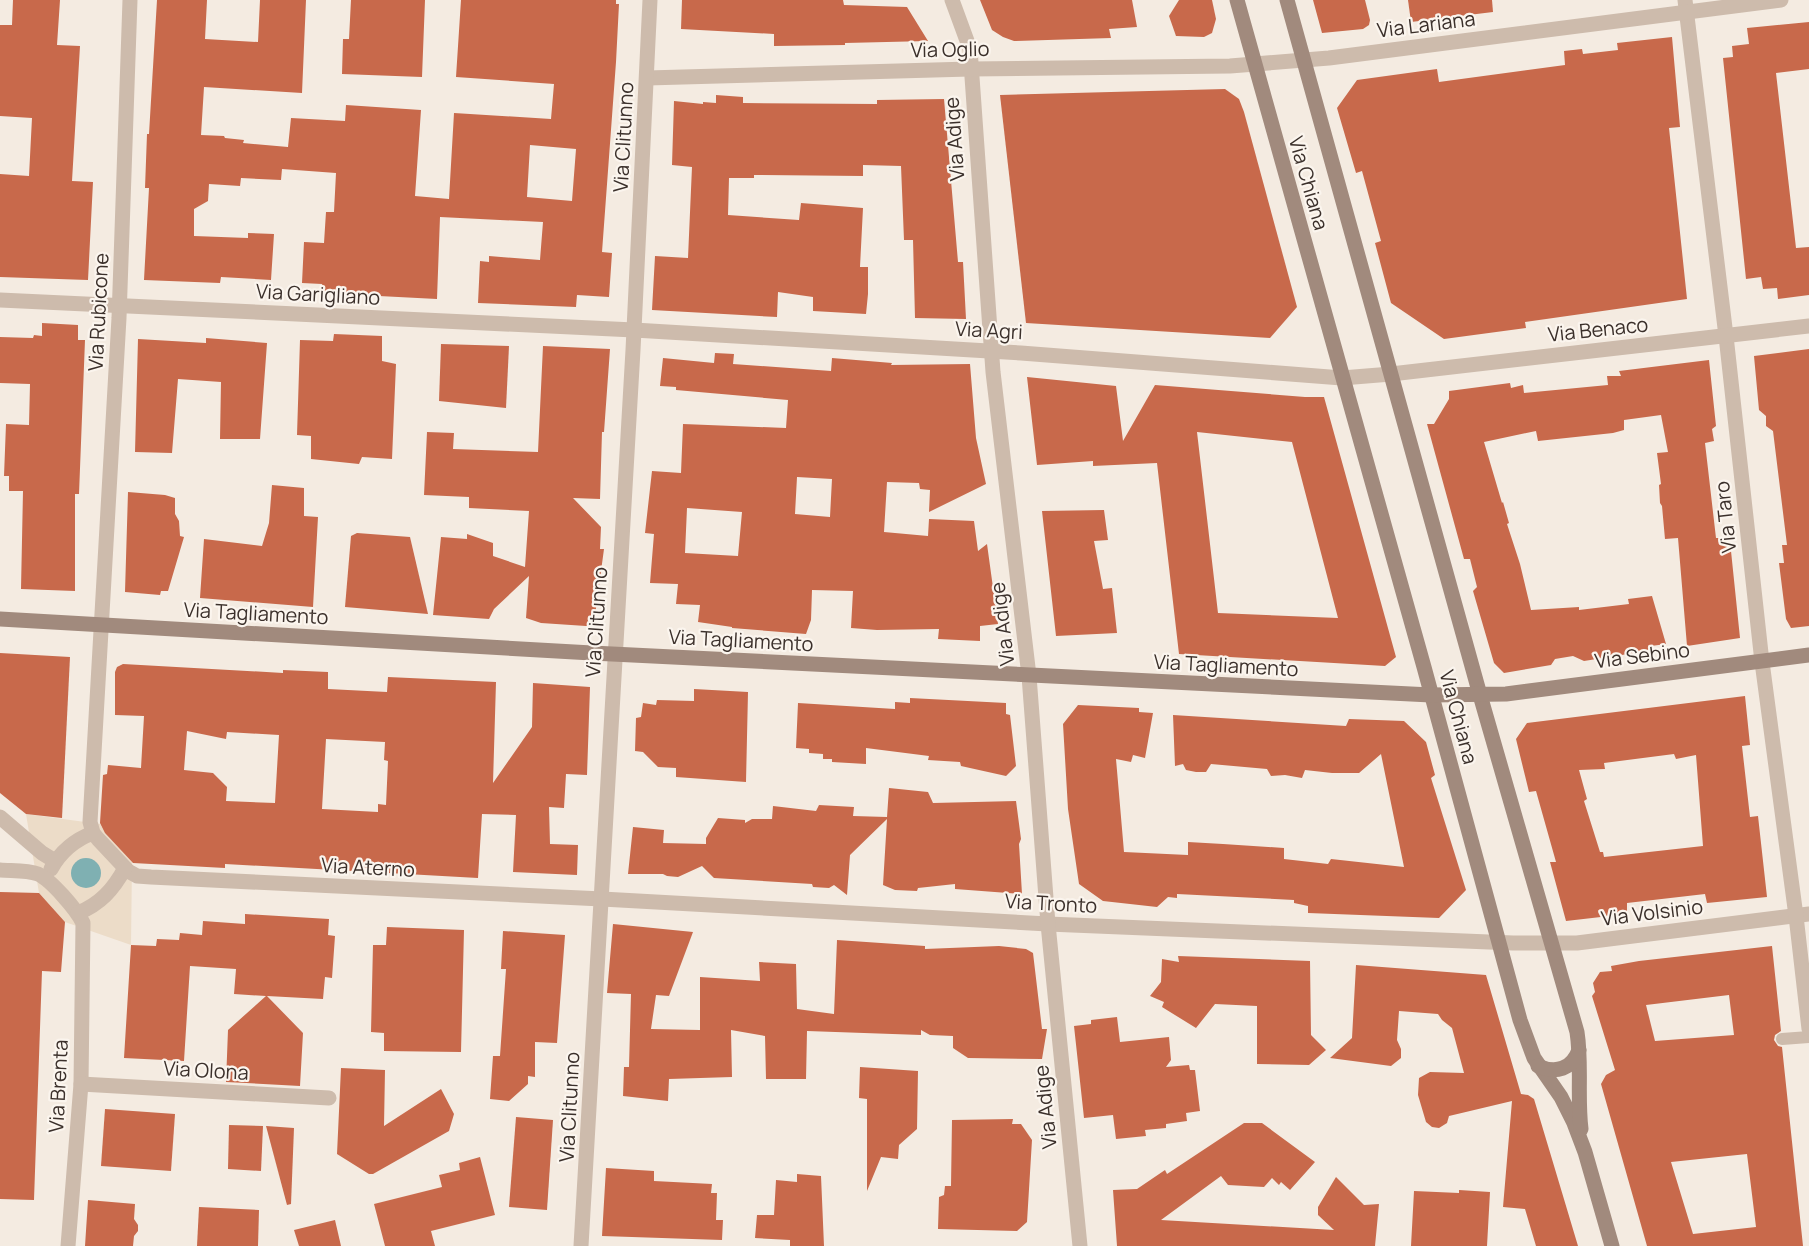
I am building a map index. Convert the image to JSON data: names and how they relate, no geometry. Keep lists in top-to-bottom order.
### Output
{
  "streets": {
    "street": [
      "Via Lariana",
      "Via Oglio",
      "Via Clitunno",
      "Via Adige",
      "Via Chiana",
      "Via Garigliano",
      "Via Rubicone",
      "Via Benaco",
      "Via Agri",
      "Via Taro",
      "Via Tagliamento",
      "Via Sebino",
      "Via Aterno",
      "Via Tronto",
      "Via Volsinio",
      "Via Olona",
      "Via Brenta"
    ]
  },
  "crossings": [
    ["Via Lariana", "Via Oglio"],
    ["Via Lariana", "Via Chiana"],
    ["Via Lariana", "Via Taro"],
    ["Via Oglio", "Via Clitunno"],
    ["Via Oglio", "Via Adige"],
    ["Via Oglio", "Via Chiana"],
    ["Via Clitunno", "Via Garigliano"],
    ["Via Clitunno", "Via Agri"],
    ["Via Clitunno", "Via Tagliamento"],
    ["Via Clitunno", "Via Aterno"],
    ["Via Clitunno", "Via Tronto"],
    ["Via Adige", "Via Agri"],
    ["Via Adige", "Via Tagliamento"],
    ["Via Adige", "Via Tronto"],
    ["Via Chiana", "Via Benaco"],
    ["Via Chiana", "Via Agri"],
    ["Via Chiana", "Via Tagliamento"],
    ["Via Chiana", "Via Sebino"],
    ["Via Chiana", "Via Tronto"],
    ["Via Chiana", "Via Volsinio"],
    ["Via Garigliano", "Via Rubicone"],
    ["Via Garigliano", "Via Agri"],
    ["Via Rubicone", "Via Tagliamento"],
    ["Via Benaco", "Via Taro"],
    ["Via Taro", "Via Sebino"],
    ["Via Taro", "Via Volsinio"],
    ["Via Tagliamento", "Via Sebino"],
    ["Via Aterno", "Via Tronto"],
    ["Via Tronto", "Via Volsinio"],
    ["Via Olona", "Via Brenta"]
  ]
}
